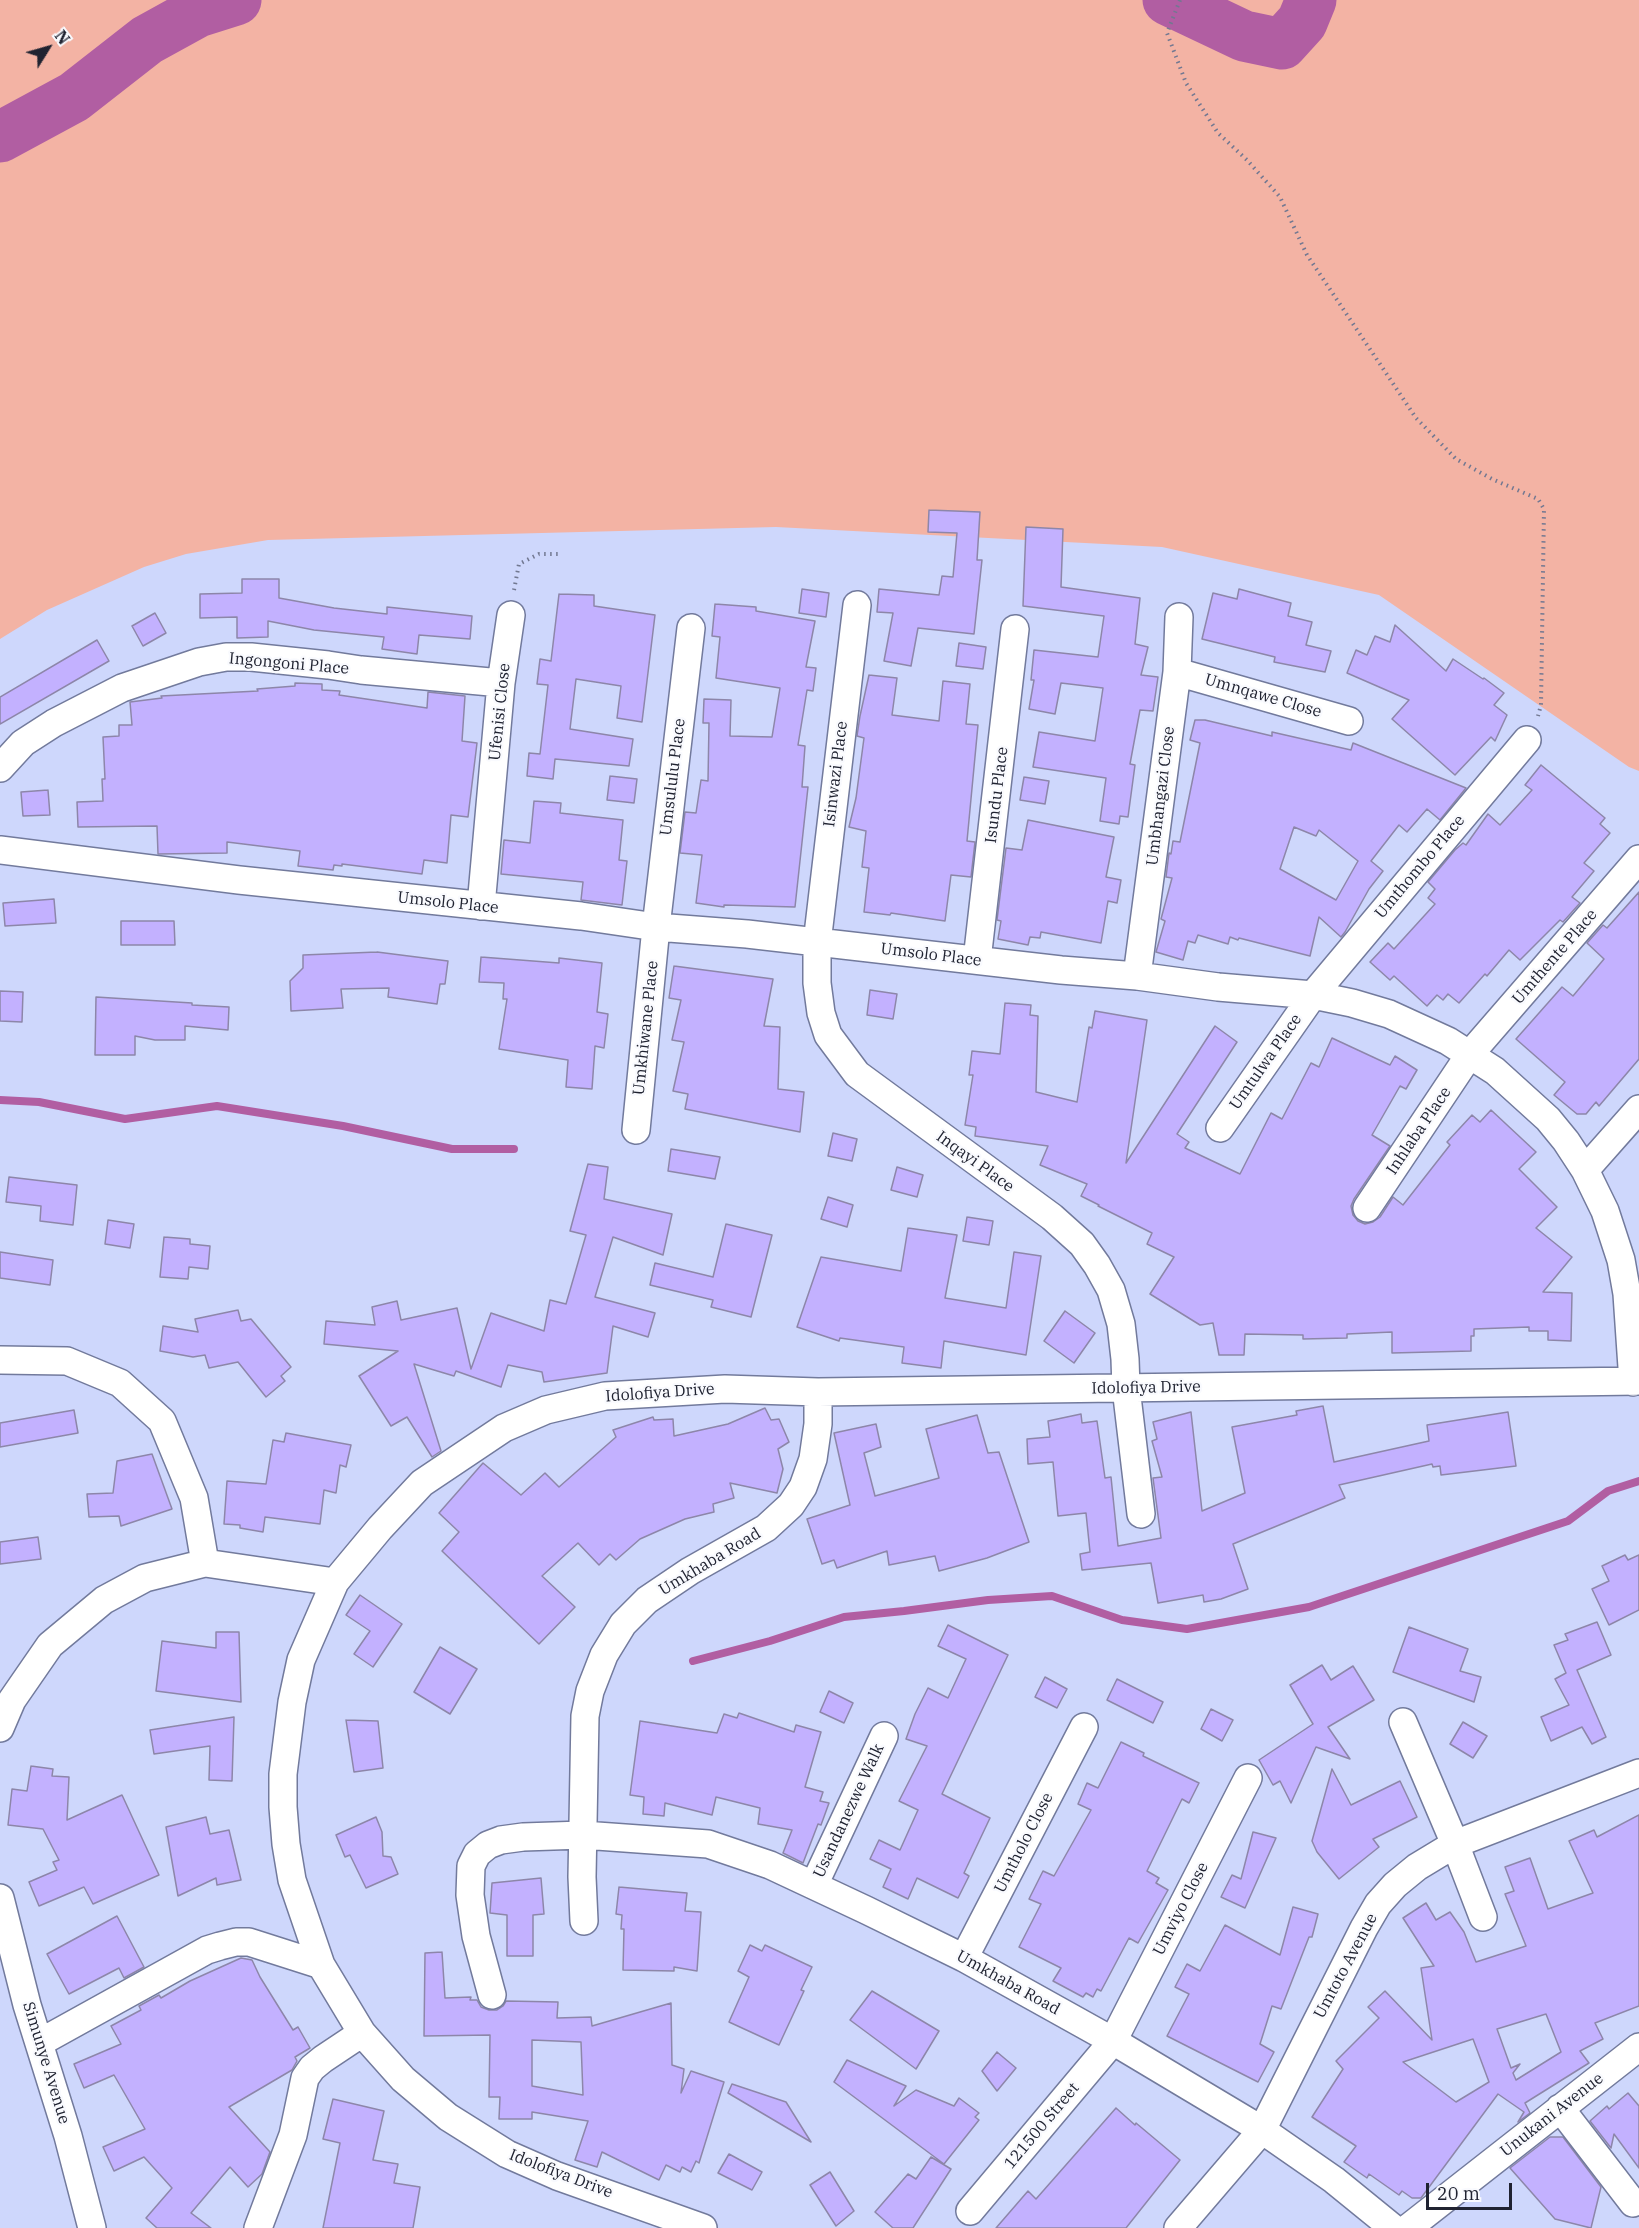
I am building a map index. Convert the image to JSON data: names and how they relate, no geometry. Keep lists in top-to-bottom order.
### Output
{
  "streets": {
    "street": [
      "Ingongoni Place",
      "Umnqawe Close",
      "Ufenisi Close",
      "Isinwazi Place",
      "Umsululu Place",
      "Isundu Place",
      "Umbhangazi Close",
      "Umthombo Place",
      "Umsolo Place",
      "Umthente Place",
      "Umkhiwane Place",
      "Umtulwa Place",
      "Inhlaba Place",
      "Inqayi Place",
      "Idolofiya Drive",
      "Umkhaba Road",
      "Usandanezwe Walk",
      "Umtholo Close",
      "Umviyo Close",
      "Umtoto Avenue",
      "Simunye Avenue",
      "Unukani Avenue",
      "121500 Street"
    ]
  },
  "crossings": [
    ["Ingongoni Place", "Ufenisi Close"],
    ["Umnqawe Close", "Umbhangazi Close"],
    ["Ufenisi Close", "Umsolo Place"],
    ["Isinwazi Place", "Umsolo Place"],
    ["Isinwazi Place", "Inqayi Place"],
    ["Umsululu Place", "Umsolo Place"],
    ["Umsululu Place", "Umkhiwane Place"],
    ["Isundu Place", "Umsolo Place"],
    ["Umbhangazi Close", "Umsolo Place"],
    ["Umthombo Place", "Umsolo Place"],
    ["Umthombo Place", "Umtulwa Place"],
    ["Umsolo Place", "Umthente Place"],
    ["Umsolo Place", "Umkhiwane Place"],
    ["Umsolo Place", "Umtulwa Place"],
    ["Umsolo Place", "Inhlaba Place"],
    ["Umsolo Place", "Inqayi Place"],
    ["Umsolo Place", "Idolofiya Drive"],
    ["Umthente Place", "Inhlaba Place"],
    ["Inqayi Place", "Idolofiya Drive"],
    ["Idolofiya Drive", "Umkhaba Road"],
    ["Umkhaba Road", "Usandanezwe Walk"],
    ["Umkhaba Road", "Umtholo Close"],
    ["Umkhaba Road", "Umviyo Close"],
    ["Umkhaba Road", "Umtoto Avenue"],
    ["Umkhaba Road", "121500 Street"],
    ["Umviyo Close", "121500 Street"]
  ],
  "scale_bar": "20 m",
  "north": "top right"
}
